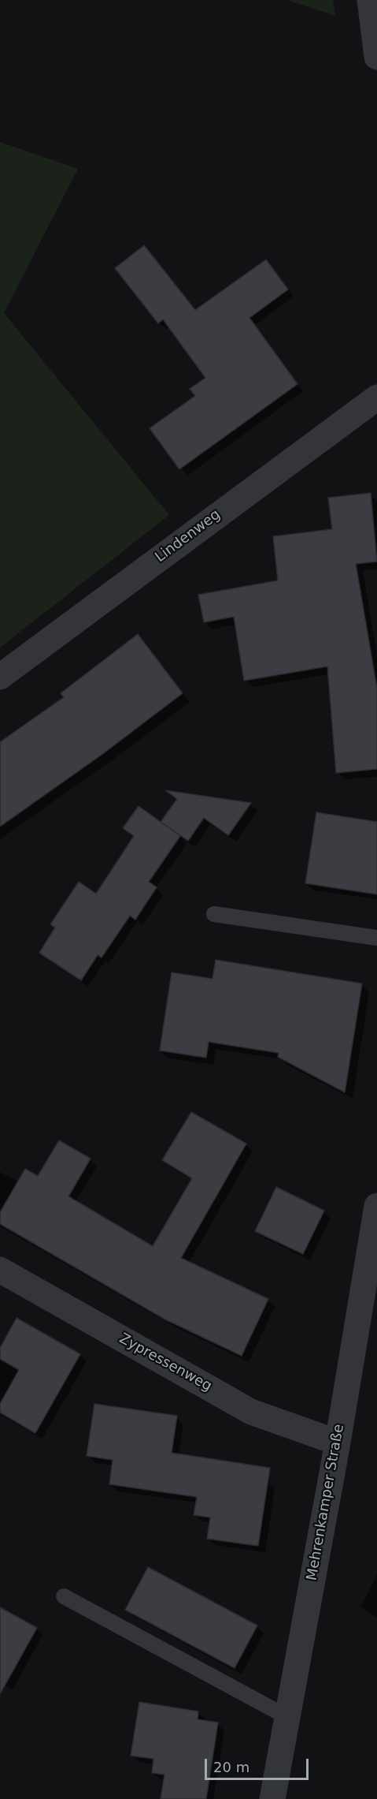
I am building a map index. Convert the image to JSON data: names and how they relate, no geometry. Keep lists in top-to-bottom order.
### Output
{
  "streets": {
    "street": ["Lindenweg", "Zypressenweg", "Mehrenkamper Straße"]
  },
  "crossings": [
    ["Zypressenweg", "Mehrenkamper Straße"]
  ],
  "scale_bar": "20 m"
}
